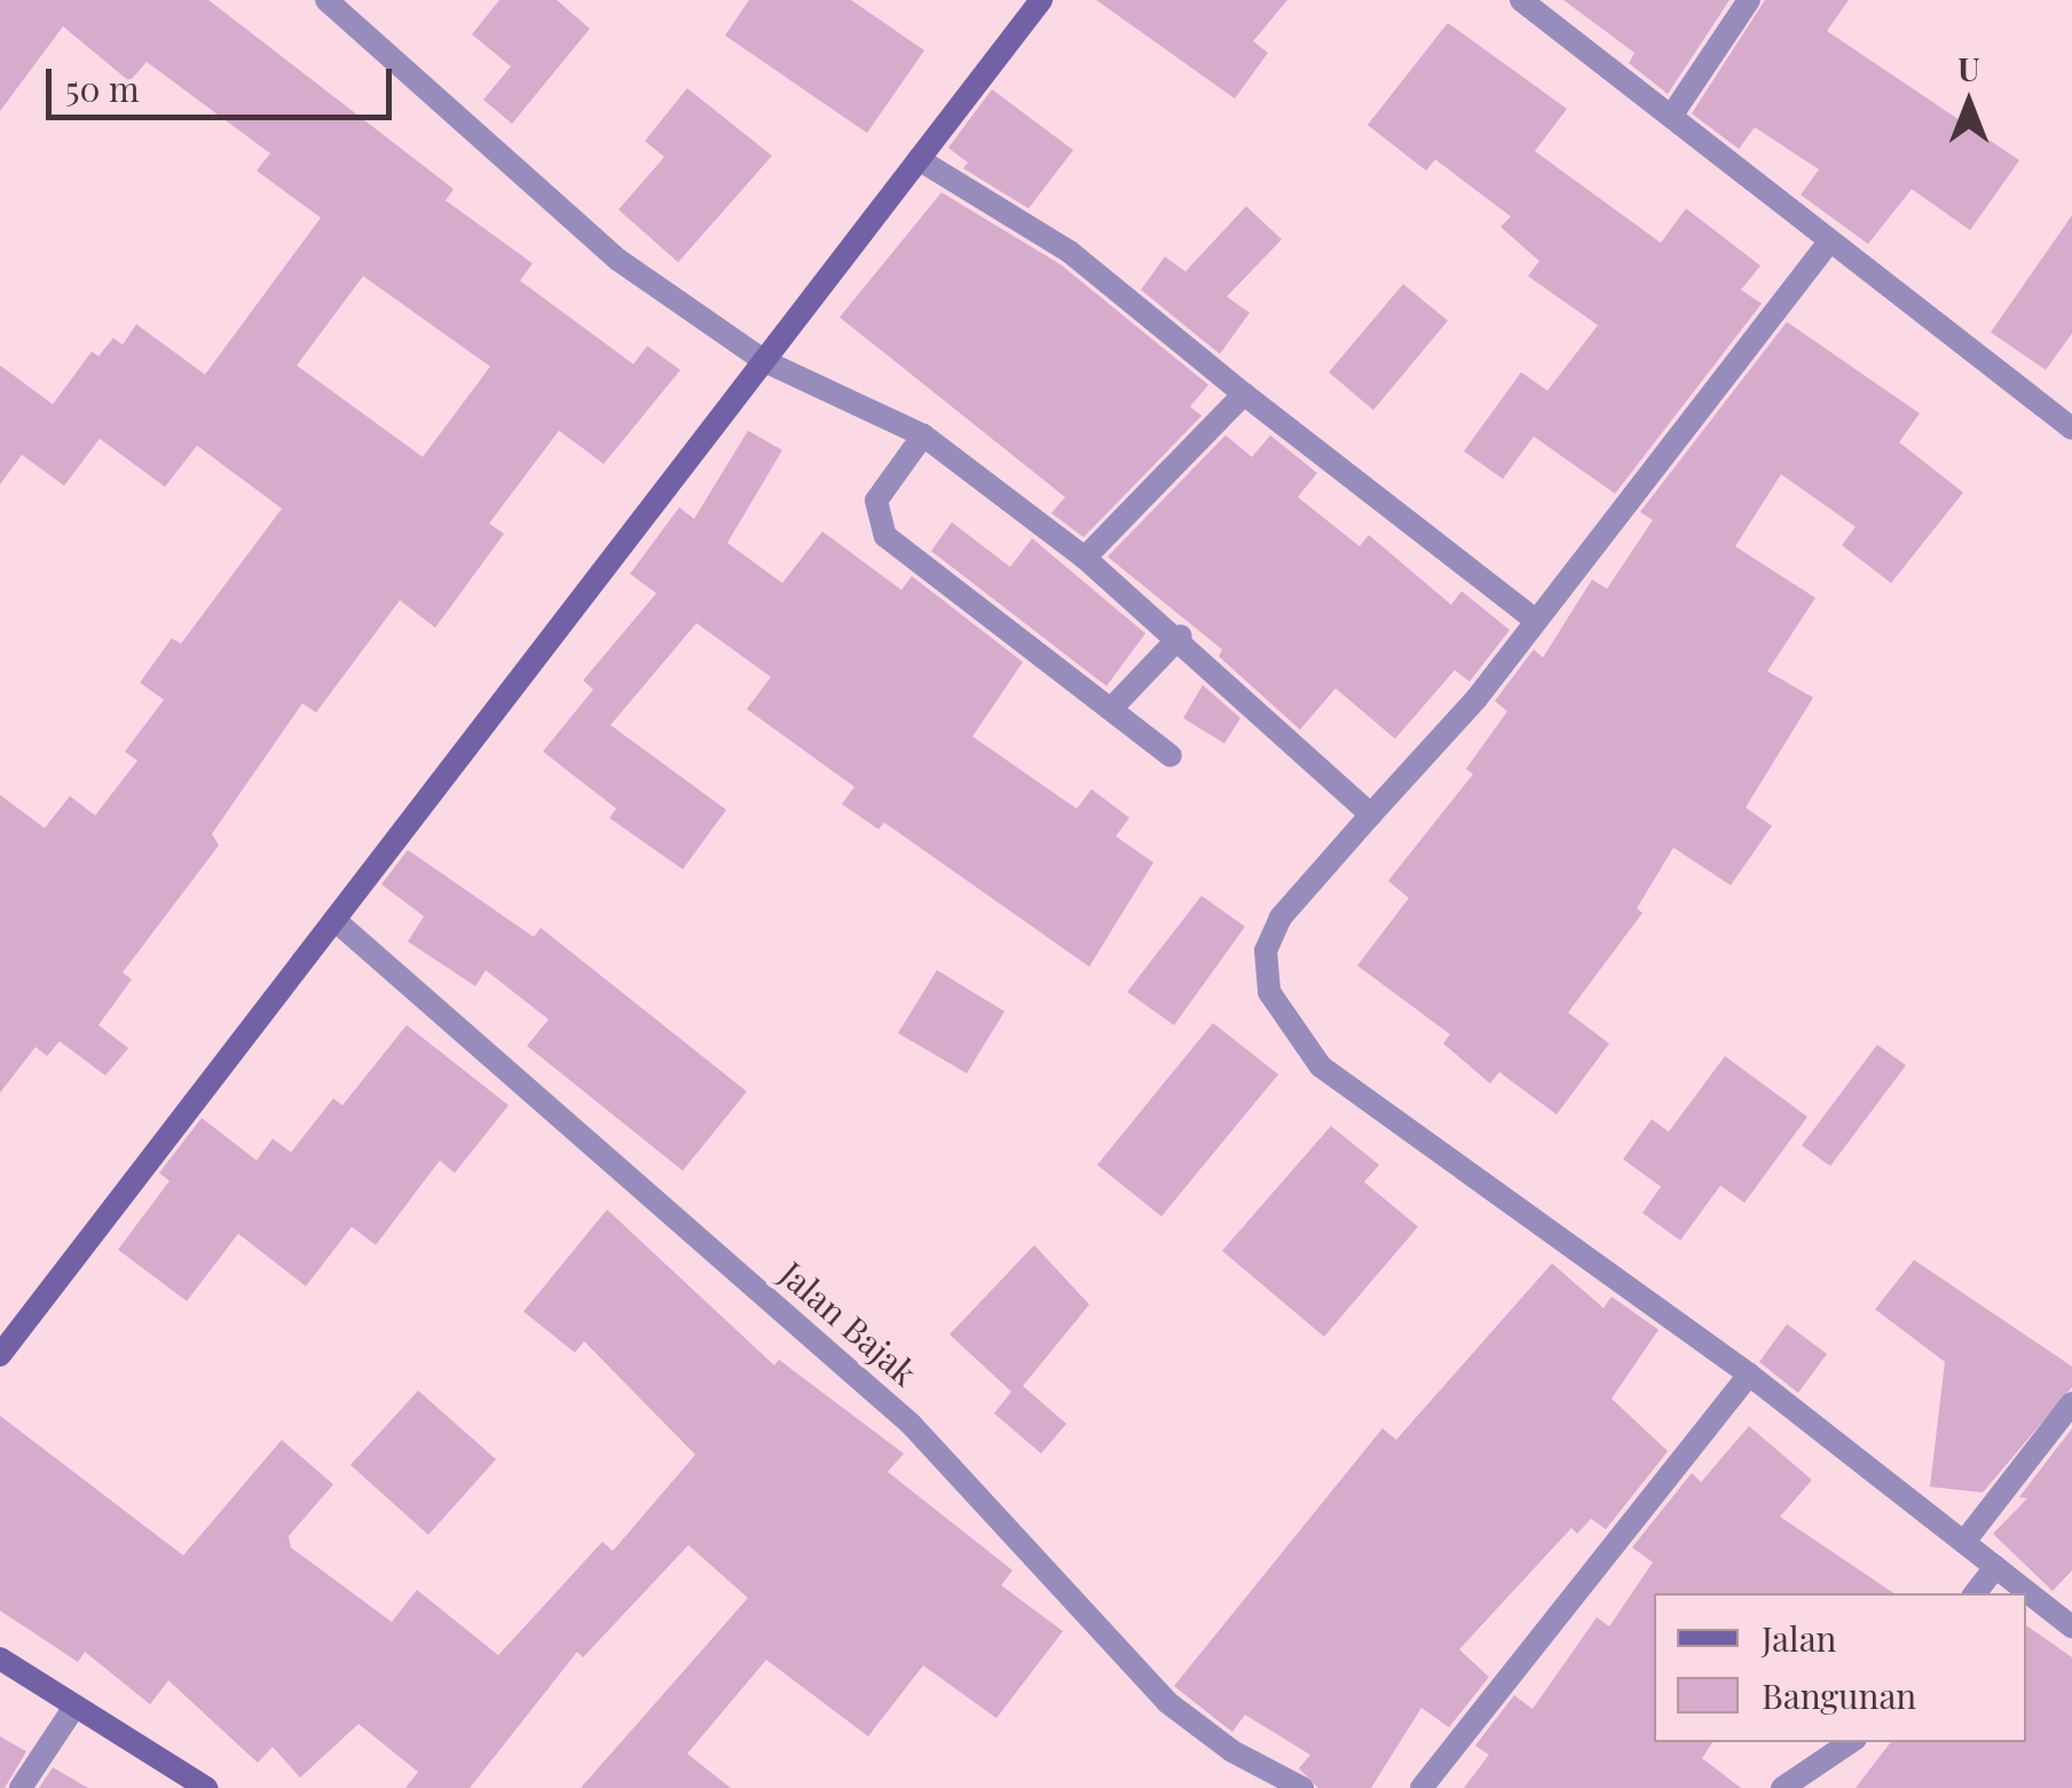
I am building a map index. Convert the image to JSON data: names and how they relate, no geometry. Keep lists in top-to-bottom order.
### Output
{
  "streets": {
    "street": ["Jalan Bajak"]
  },
  "legend": ["Jalan", "Bangunan"],
  "scale_bar": "50 m",
  "north": "top"
}
